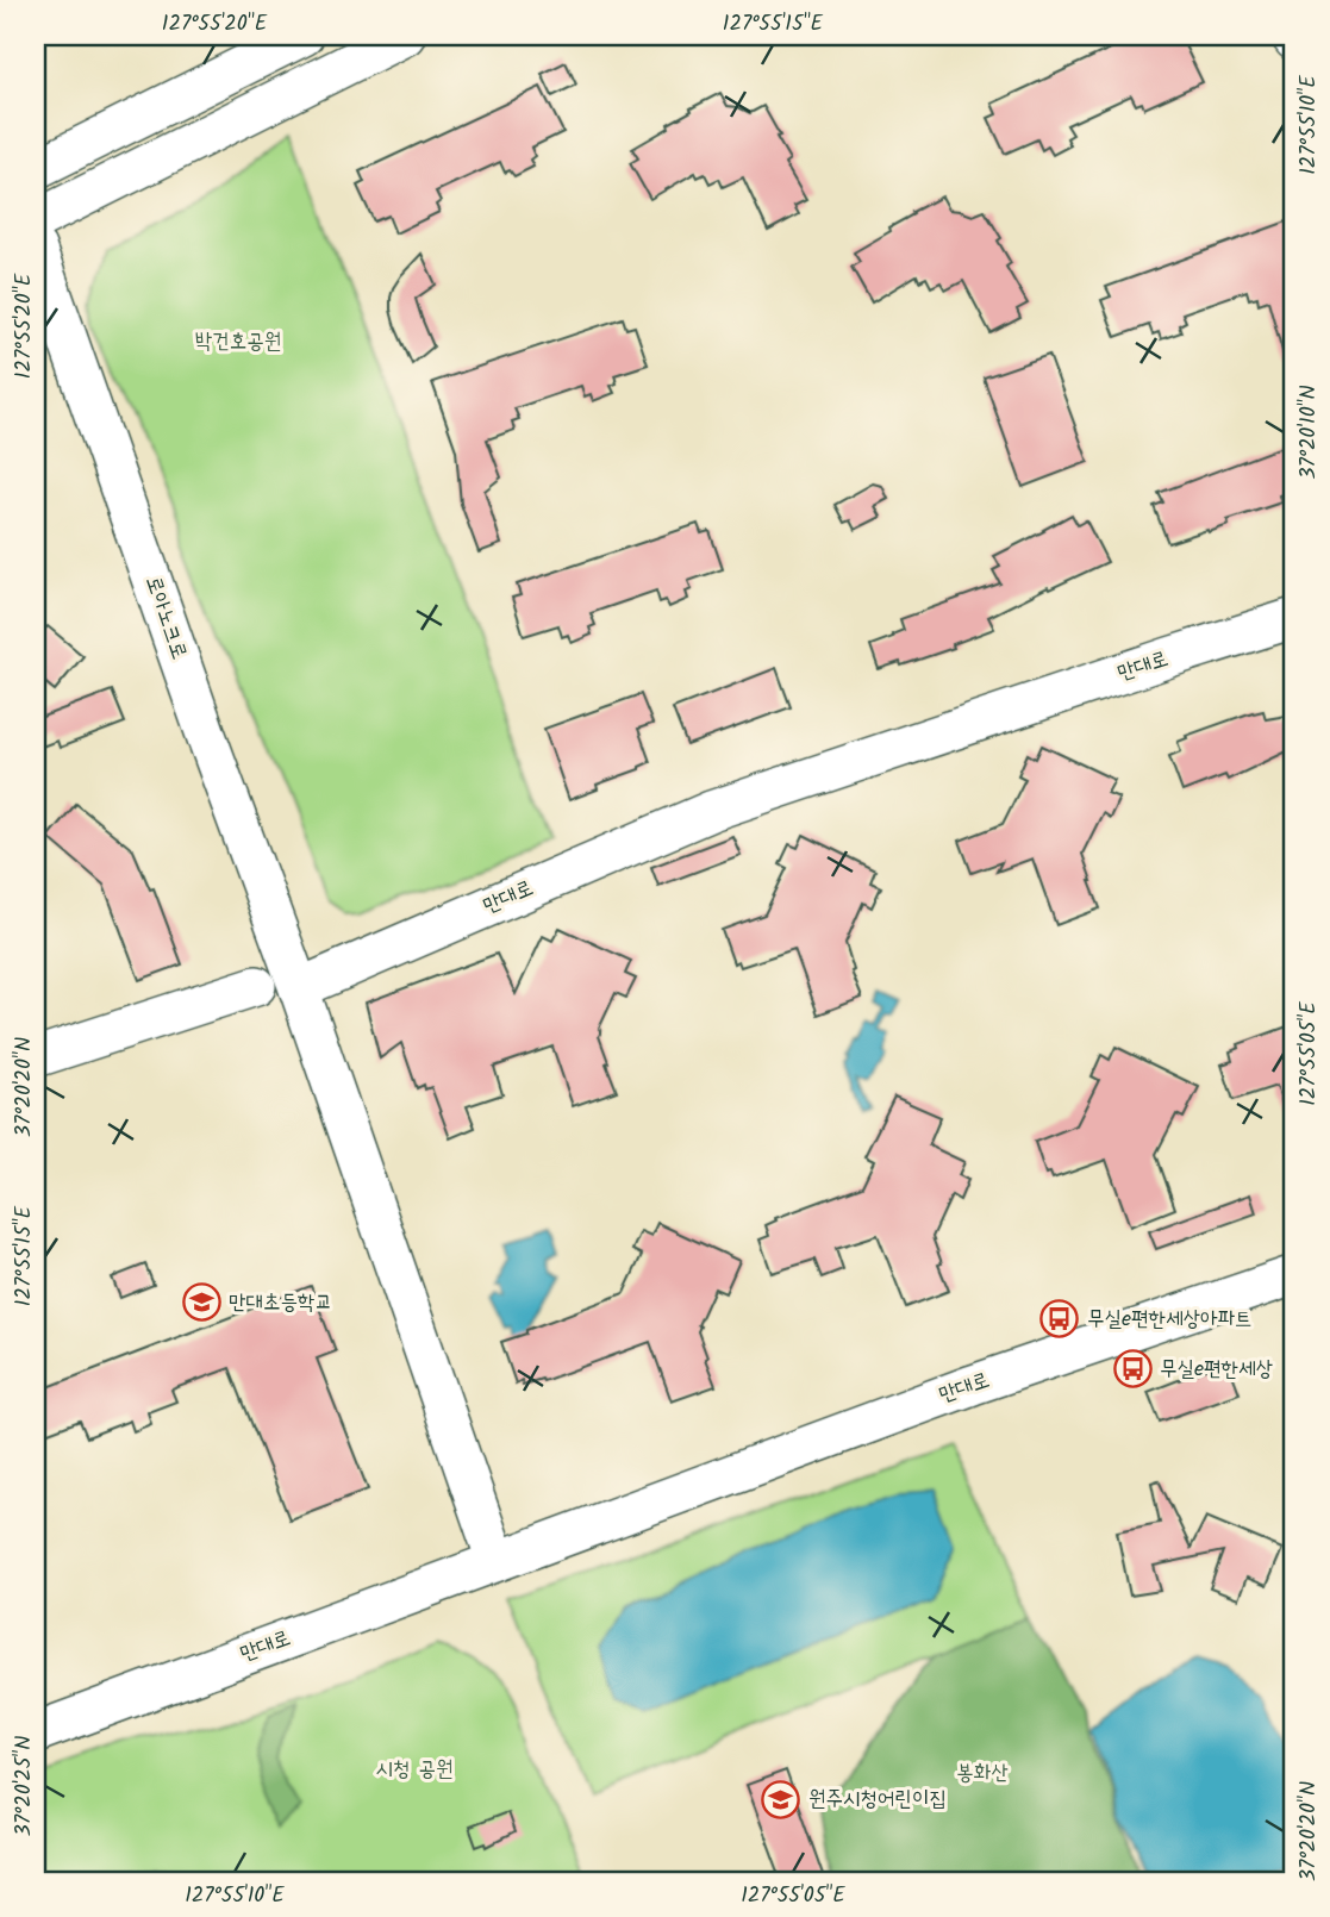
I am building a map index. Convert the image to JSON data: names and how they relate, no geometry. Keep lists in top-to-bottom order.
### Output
{
  "streets": {
    "street": ["로아노크로", "만대로"]
  },
  "crossings": [
    ["로아노크로", "만대로"]
  ],
  "parks": ["박건호공원", "시청 공원", "봉화산"],
  "places": {
    "school or university": ["만대초등학교", "원주시청어린이집"],
    "bus stop": ["무실e편한세상아파트", "무실e편한세상"]
  },
  "coordinates": [
    "127°55'20\"E",
    "127°55'15\"E",
    "127°55'10\"E",
    "37°20'10\"N",
    "127°55'05\"E",
    "37°20'20\"N",
    "37°20'25\"N"
  ]
}
